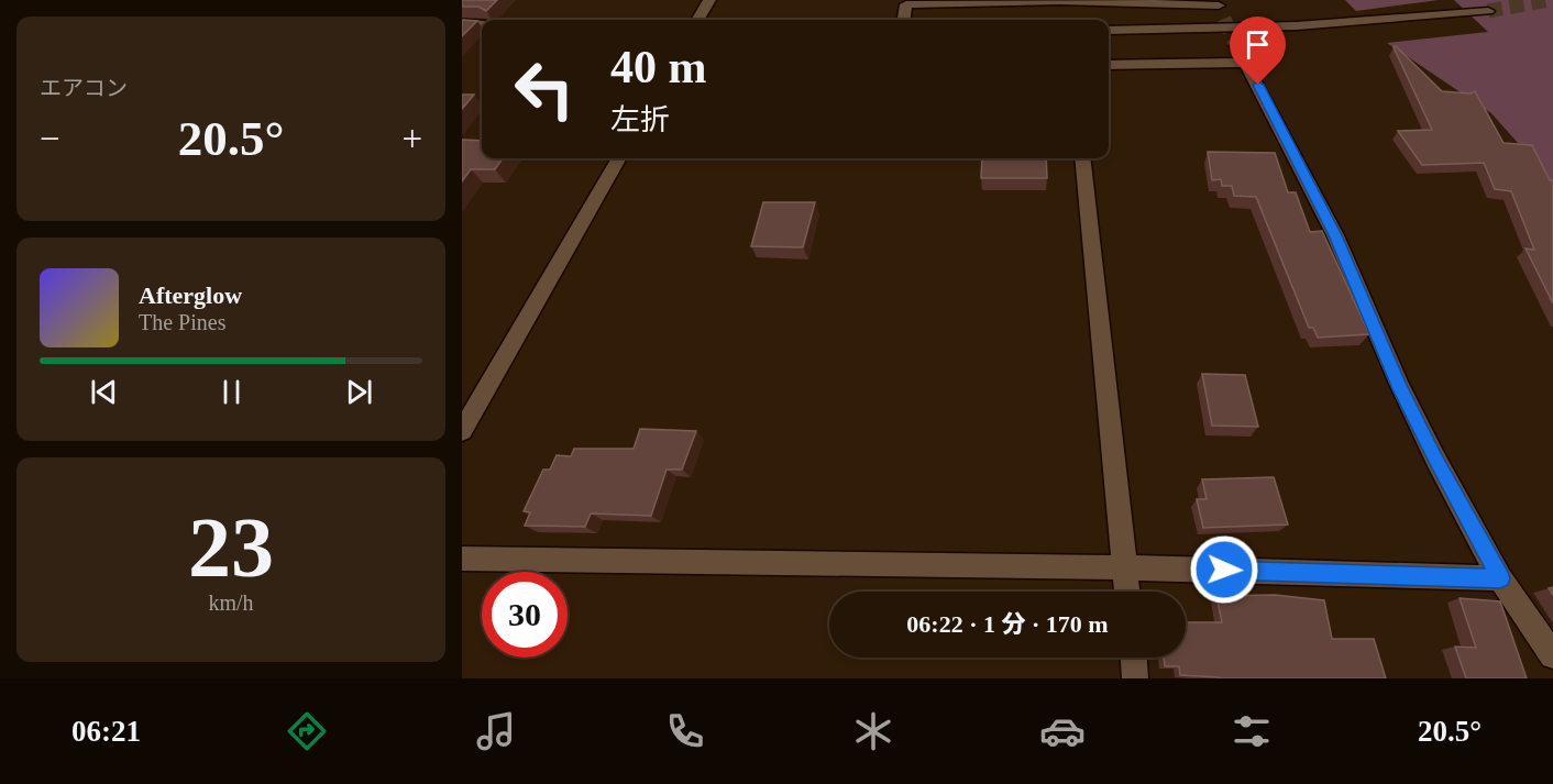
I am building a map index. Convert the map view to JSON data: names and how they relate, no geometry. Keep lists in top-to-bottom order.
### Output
{
  "page": {
    "tile": [
      "エアコン",
      ["23", "km/h"]
    ],
    "turn": ["40 m", "左折"],
    "heat": ["−", "20.5°", "+"],
    "song": ["Afterglow", "The Pines"],
    "limit": "30",
    "trip": "06:22 · 1 分 · 170 m",
    "tabs": ["06:21", "20.5°"]
  }
}
